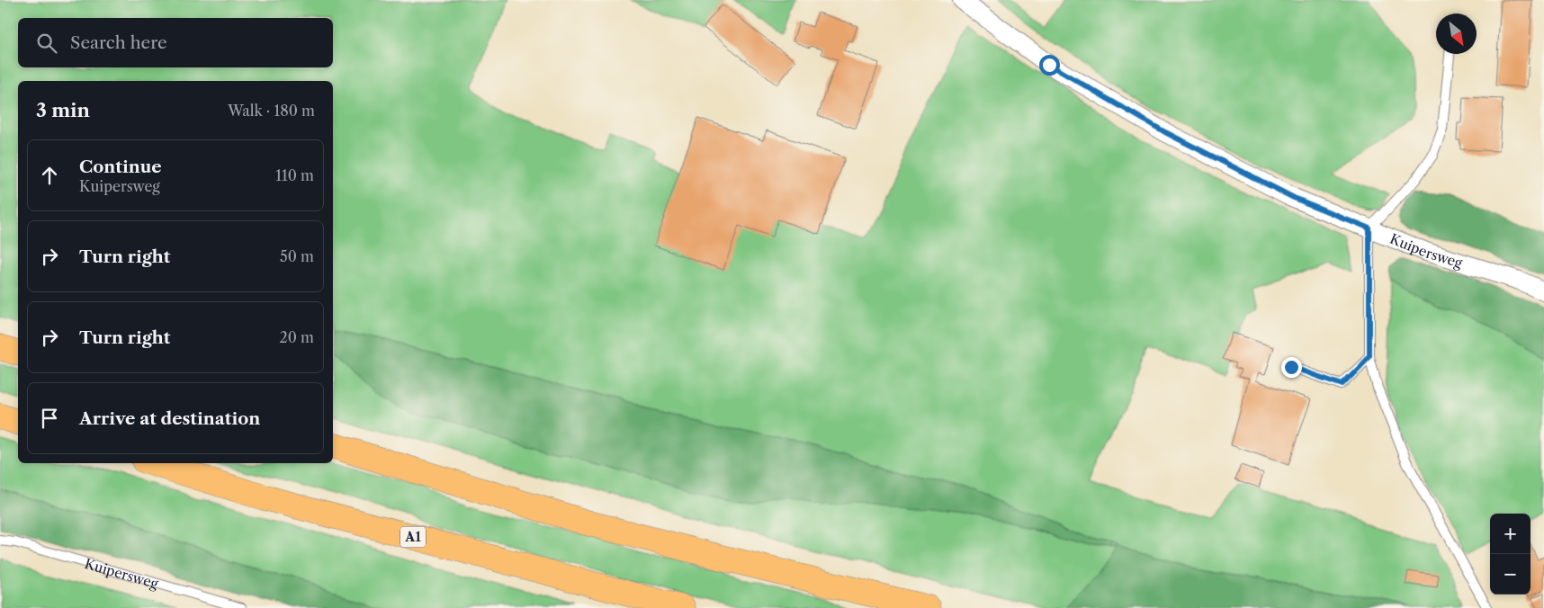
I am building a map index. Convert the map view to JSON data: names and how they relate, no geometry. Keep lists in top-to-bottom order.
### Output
{
  "streets": {
    "highway": ["A1"],
    "street": ["Kuipersweg"]
  },
  "north": "bottom right",
  "page": {
    "search": "Search here",
    "heading": ["3 min", "Walk · 180 m"],
    "list": [
      ["Continue", "Kuipersweg", "110 m"],
      ["Turn right", "50 m"],
      ["Turn right", "20 m"],
      "Arrive at destination"
    ],
    "map_buttons": ["+", "−"]
  }
}
